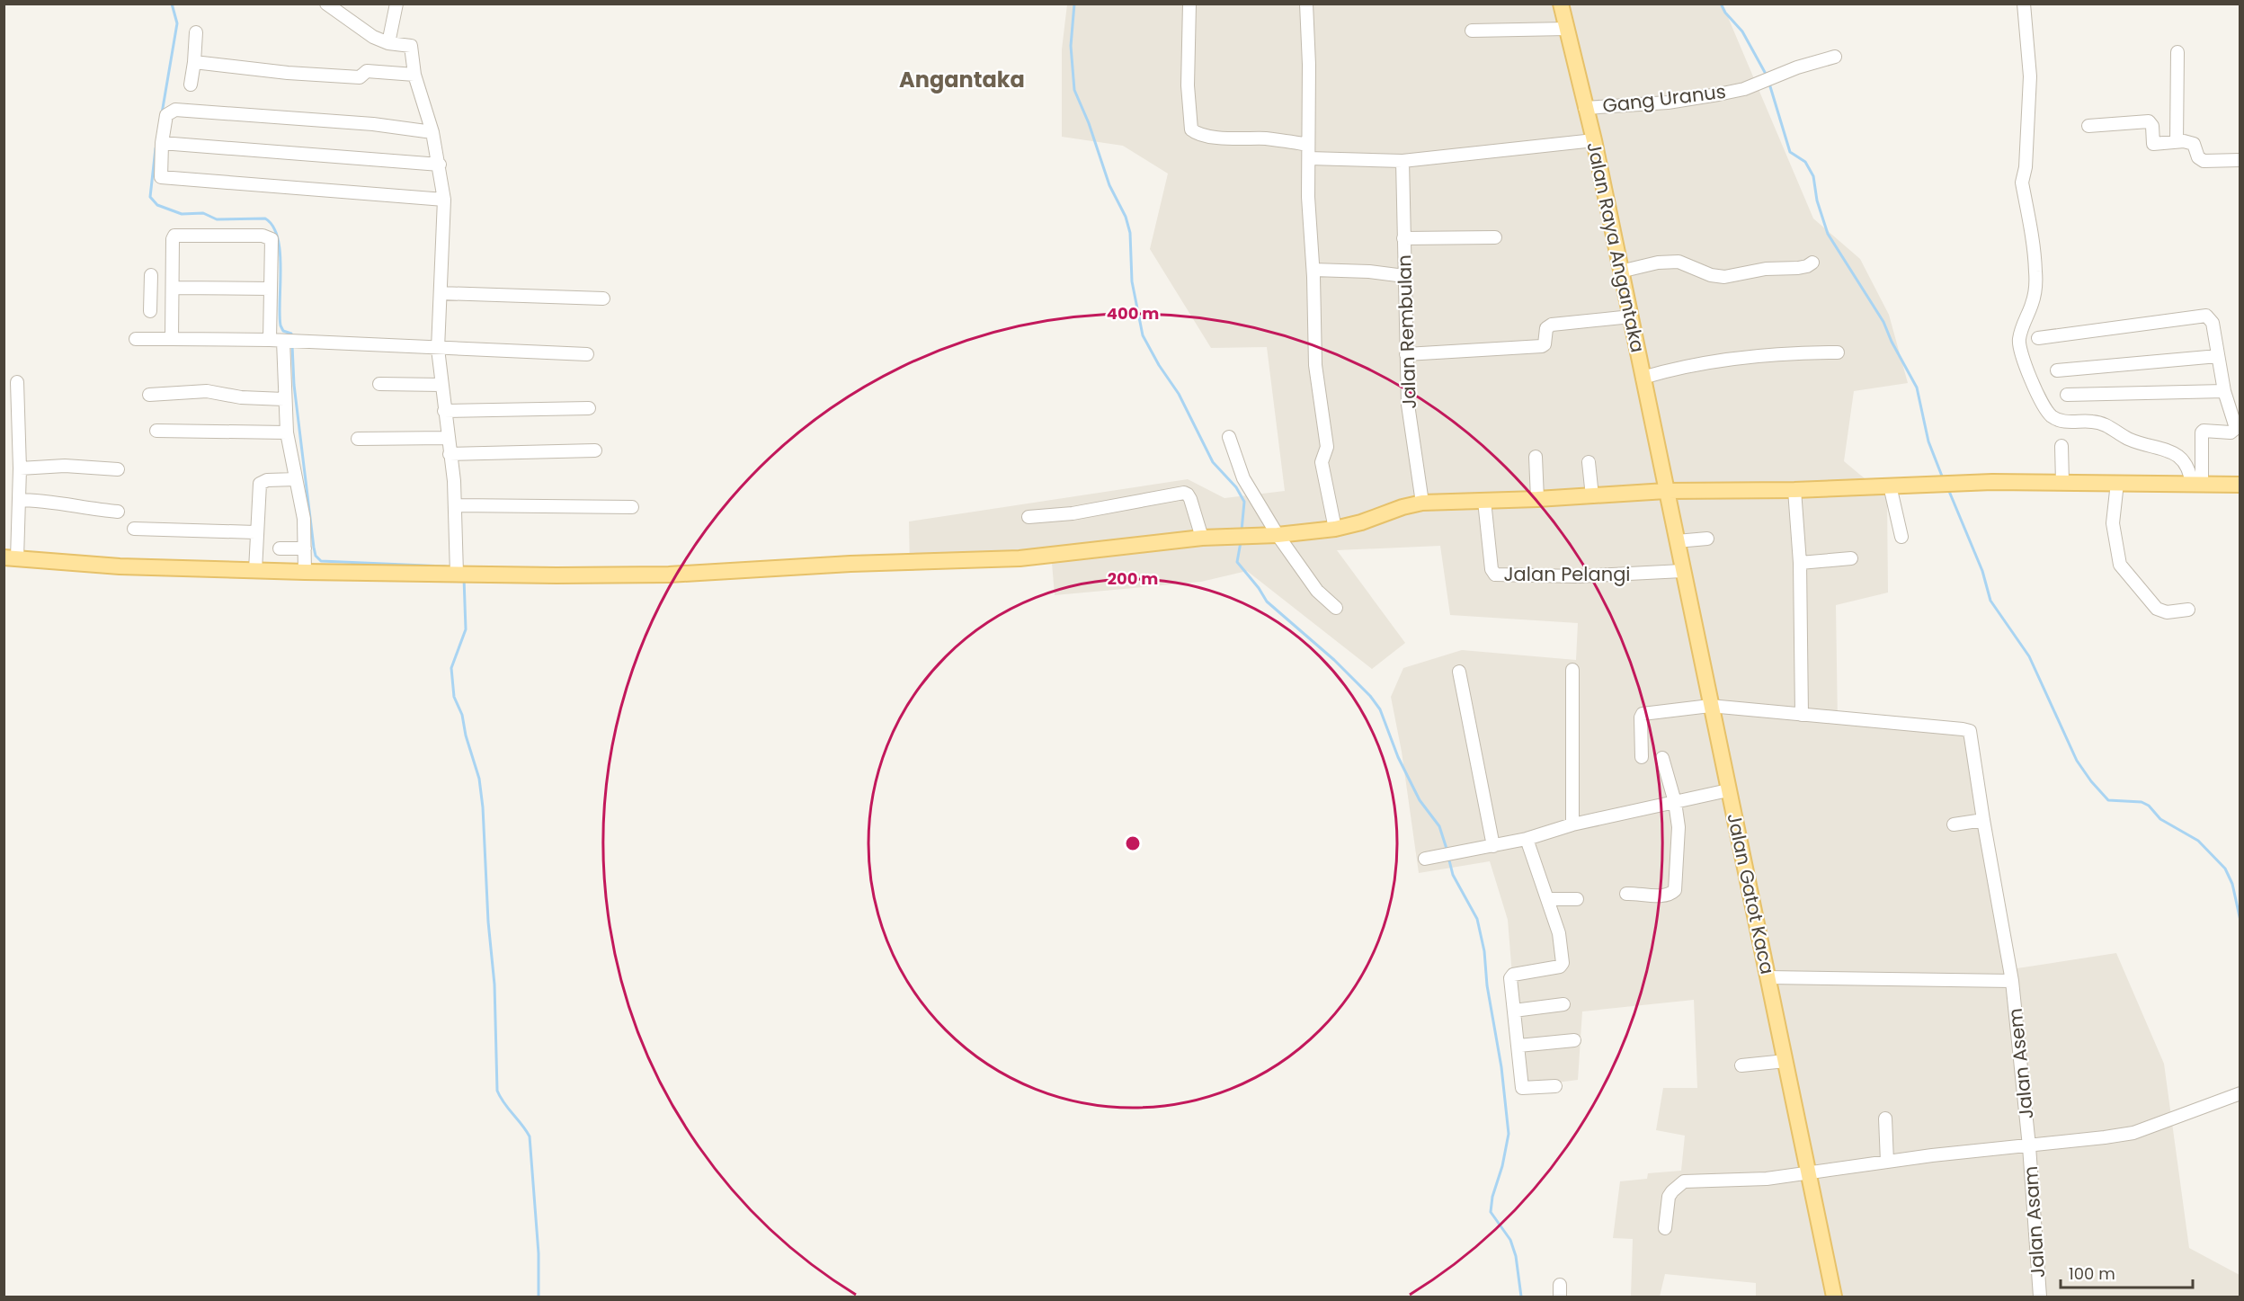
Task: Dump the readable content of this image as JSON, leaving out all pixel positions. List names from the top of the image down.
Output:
{
  "streets": {
    "main road": ["Jalan Raya Angantaka", "Jalan Gatot Kaca"],
    "street": [
      "Gang Uranus",
      "Jalan Rembulan",
      "Jalan Pelangi",
      "Jalan Asem",
      "Jalan Asam"
    ]
  },
  "crossings": [
    ["Gang Uranus", "Jalan Raya Angantaka"],
    ["Jalan Raya Angantaka", "Jalan Gatot Kaca"],
    ["Jalan Pelangi", "Jalan Gatot Kaca"],
    ["Jalan Asem", "Jalan Asam"]
  ],
  "districts": ["Angantaka"],
  "scale_bar": "100 m",
  "rings": ["400 m", "200 m"]
}
